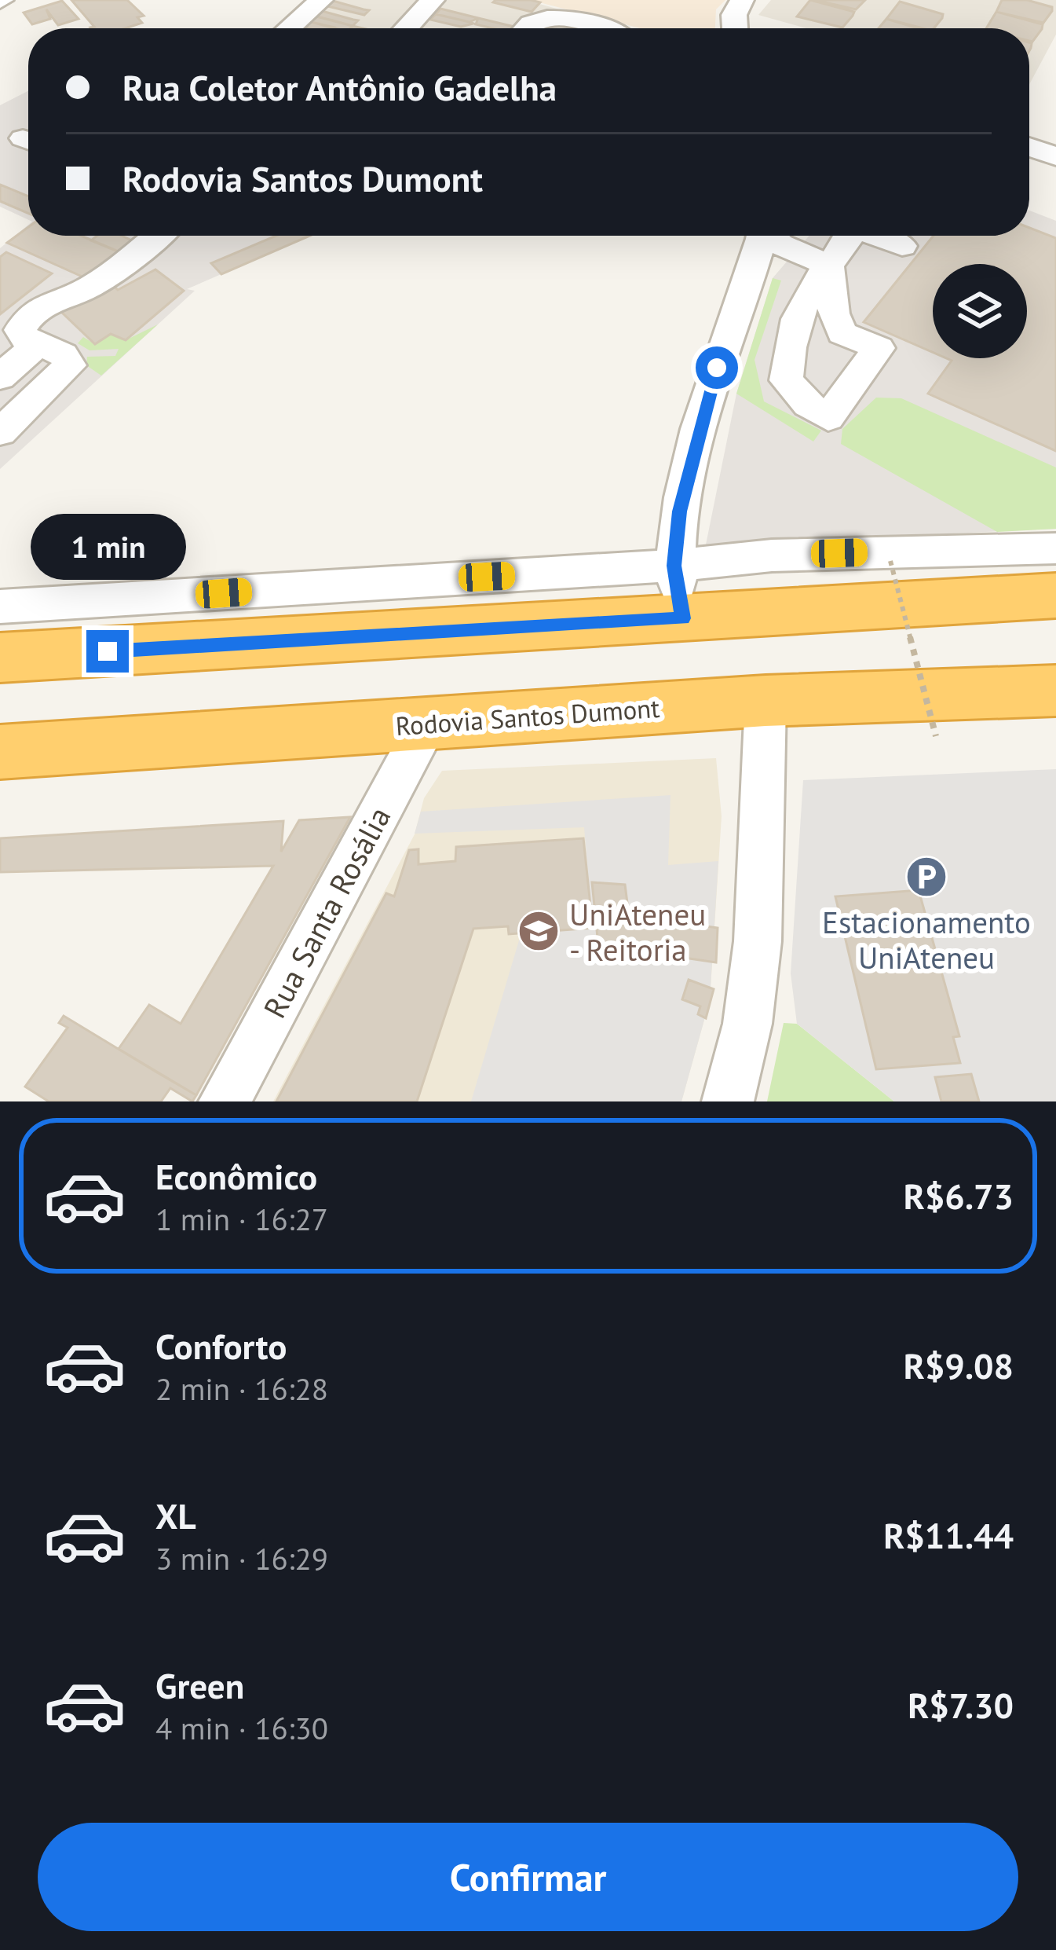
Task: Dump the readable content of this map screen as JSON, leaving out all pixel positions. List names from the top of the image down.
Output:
{
  "streets": {
    "highway": ["Rodovia Santos Dumont"],
    "street": ["Rua Santa Rosália"]
  },
  "crossings": [
    ["Rodovia Santos Dumont", "Rua Santa Rosália"]
  ],
  "places": {
    "parking": ["Estacionamento UniAteneu"],
    "school or university": ["UniAteneu - Reitoria"]
  },
  "page": {
    "banner": ["Rua Coletor Antônio Gadelha", "Rodovia Santos Dumont"],
    "bubble": "1 min",
    "list": [
      {
        "name": "Econômico",
        "note": "1 min · 16:27",
        "value": "R$6.73"
      },
      {
        "name": "Conforto",
        "note": "2 min · 16:28",
        "value": "R$9.08"
      },
      {
        "name": "XL",
        "note": "3 min · 16:29",
        "value": "R$11.44"
      },
      {
        "name": "Green",
        "note": "4 min · 16:30",
        "value": "R$7.30"
      }
    ],
    "buttons": "Confirmar"
  }
}
